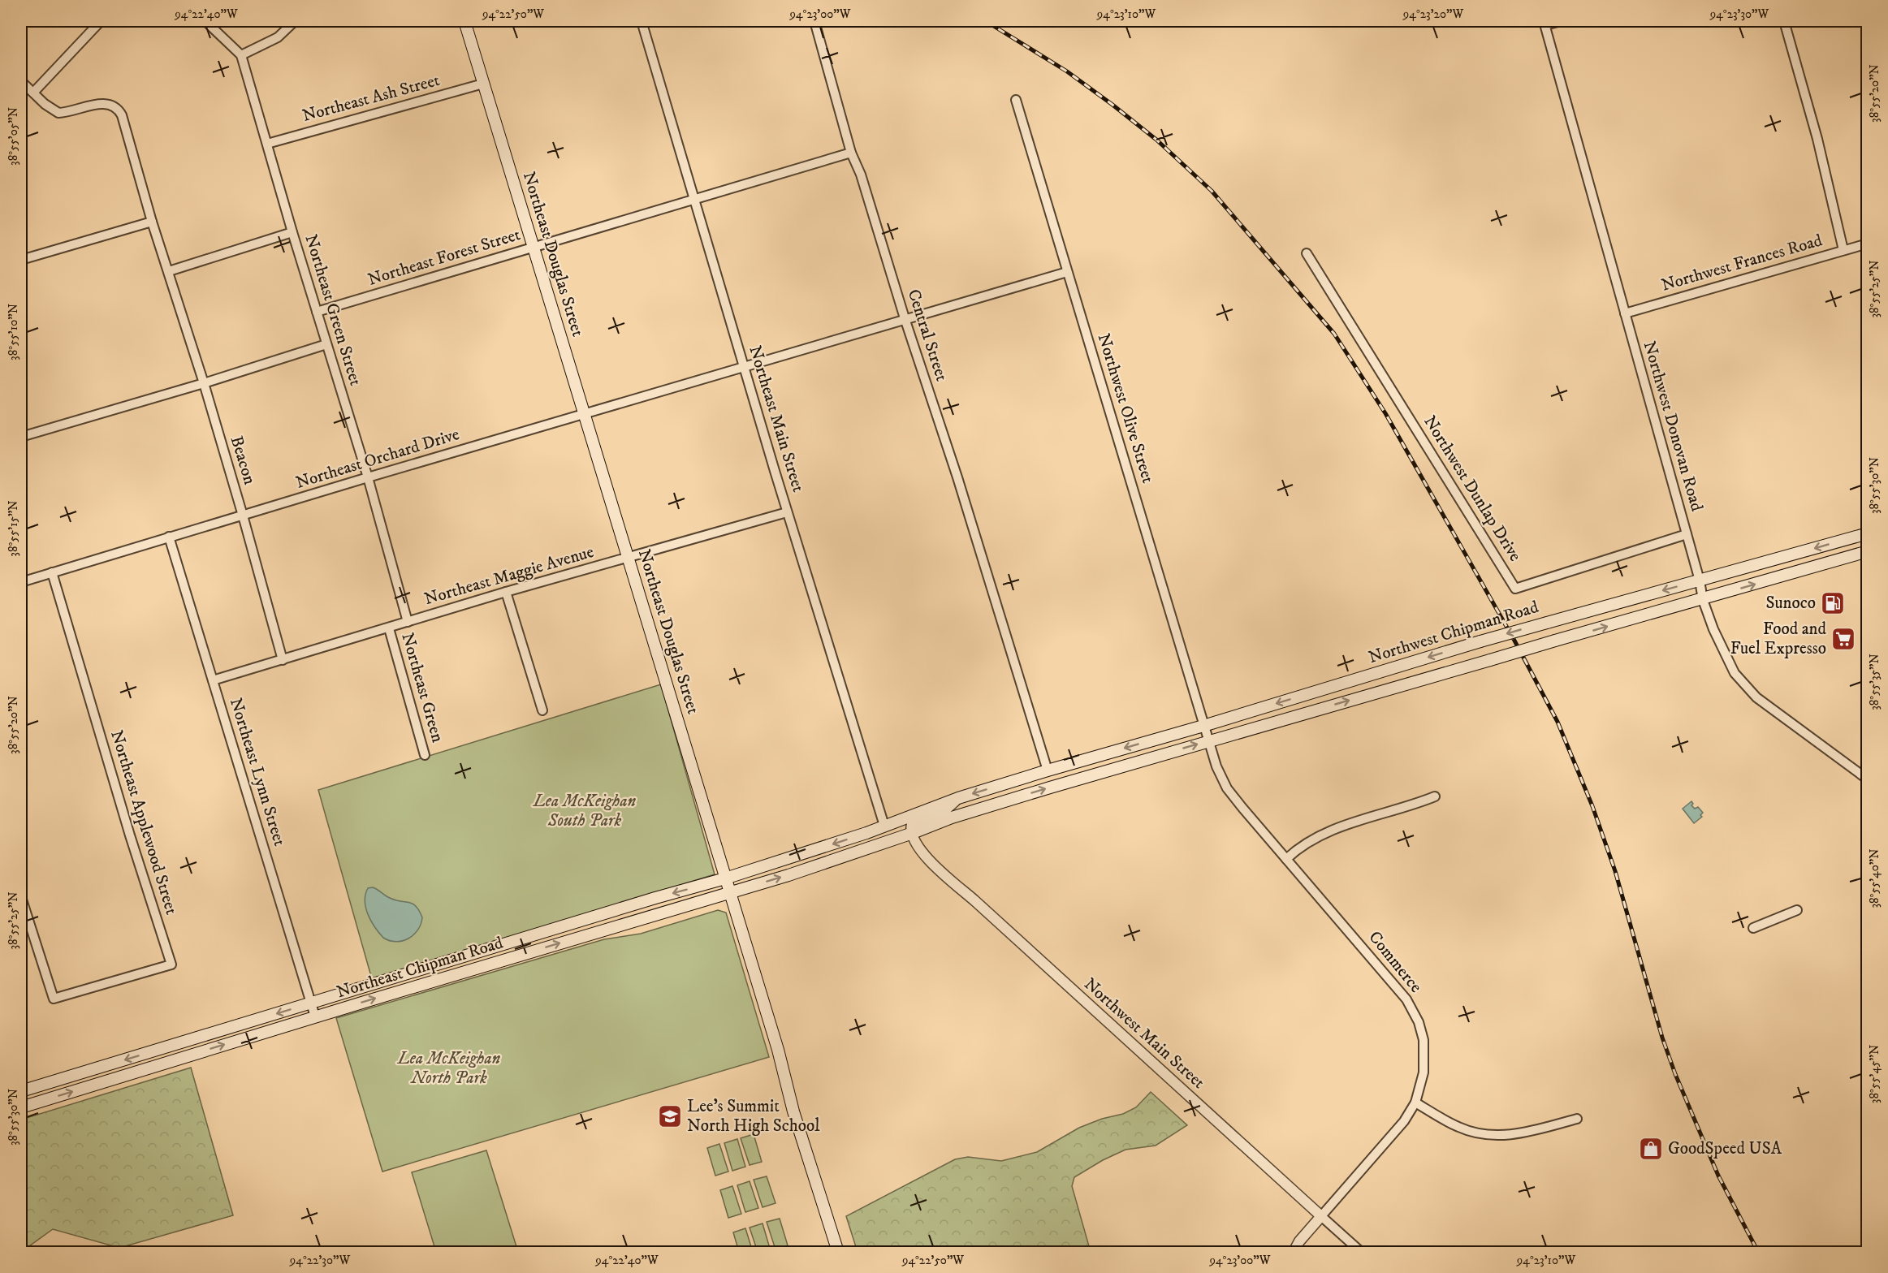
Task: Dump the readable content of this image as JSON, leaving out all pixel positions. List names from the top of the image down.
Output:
{
  "streets": {
    "main road": ["Northeast Douglas Street", "Northwest Chipman Road", "Northeast Chipman Road"],
    "street": [
      "Northeast Ash Street",
      "Northeast Forest Street",
      "Northwest Frances Road",
      "Northeast Green Street",
      "Central Street",
      "Northwest Olive Street",
      "Northeast Main Street",
      "Northwest Donovan Road",
      "Northeast Orchard Drive",
      "Beacon",
      "Northwest Dunlap Drive",
      "Northeast Maggie Avenue",
      "Northeast Green",
      "Northeast Lynn Street",
      "Northeast Applewood Street",
      "Commerce",
      "Northwest Main Street"
    ]
  },
  "crossings": [
    ["Northeast Ash Street", "Northeast Douglas Street"],
    ["Northeast Ash Street", "Northeast Green Street"],
    ["Northeast Douglas Street", "Northeast Forest Street"],
    ["Northeast Douglas Street", "Northeast Orchard Drive"],
    ["Northeast Douglas Street", "Northeast Maggie Avenue"],
    ["Northeast Douglas Street", "Northeast Chipman Road"],
    ["Northeast Forest Street", "Northeast Green Street"],
    ["Northeast Forest Street", "Central Street"],
    ["Northeast Forest Street", "Northeast Main Street"],
    ["Northwest Frances Road", "Northwest Donovan Road"],
    ["Northeast Green Street", "Northeast Orchard Drive"],
    ["Northeast Green Street", "Northeast Maggie Avenue"],
    ["Central Street", "Northeast Orchard Drive"],
    ["Central Street", "Northwest Chipman Road"],
    ["Northwest Olive Street", "Northeast Orchard Drive"],
    ["Northwest Olive Street", "Northwest Chipman Road"],
    ["Northwest Olive Street", "Commerce"],
    ["Northeast Main Street", "Northeast Orchard Drive"],
    ["Northeast Main Street", "Northeast Maggie Avenue"],
    ["Northeast Main Street", "Northwest Chipman Road"],
    ["Northeast Main Street", "Northeast Chipman Road"],
    ["Northwest Donovan Road", "Northwest Dunlap Drive"],
    ["Northwest Donovan Road", "Northwest Chipman Road"],
    ["Northeast Orchard Drive", "Beacon"],
    ["Northeast Orchard Drive", "Northeast Lynn Street"],
    ["Northeast Orchard Drive", "Northeast Applewood Street"],
    ["Beacon", "Northeast Maggie Avenue"],
    ["Northeast Maggie Avenue", "Northeast Green"],
    ["Northeast Maggie Avenue", "Northeast Lynn Street"],
    ["Northwest Chipman Road", "Commerce"],
    ["Northwest Chipman Road", "Northeast Chipman Road"],
    ["Northwest Chipman Road", "Northwest Main Street"],
    ["Northeast Lynn Street", "Northeast Chipman Road"],
    ["Commerce", "Northwest Main Street"],
    ["Northeast Chipman Road", "Northwest Main Street"]
  ],
  "parks": ["Lea McKeighan South Park", "Lea McKeighan North Park"],
  "places": {
    "fuel station": ["Sunoco"],
    "supermarket": ["Food and Fuel Expresso"],
    "school or university": ["Lee's Summit North High School"],
    "shop": ["GoodSpeed USA"]
  },
  "coordinates": [
    "94°22'40\"W",
    "94°22'50\"W",
    "94°23'00\"W",
    "94°23'10\"W",
    "94°23'20\"W",
    "94°23'30\"W",
    "38°55'20\"N",
    "38°55'05\"N",
    "38°55'25\"N",
    "38°55'10\"N",
    "38°55'30\"N",
    "38°55'15\"N",
    "38°55'35\"N",
    "38°55'40\"N",
    "38°55'45\"N",
    "94°22'30\"W"
  ]
}
